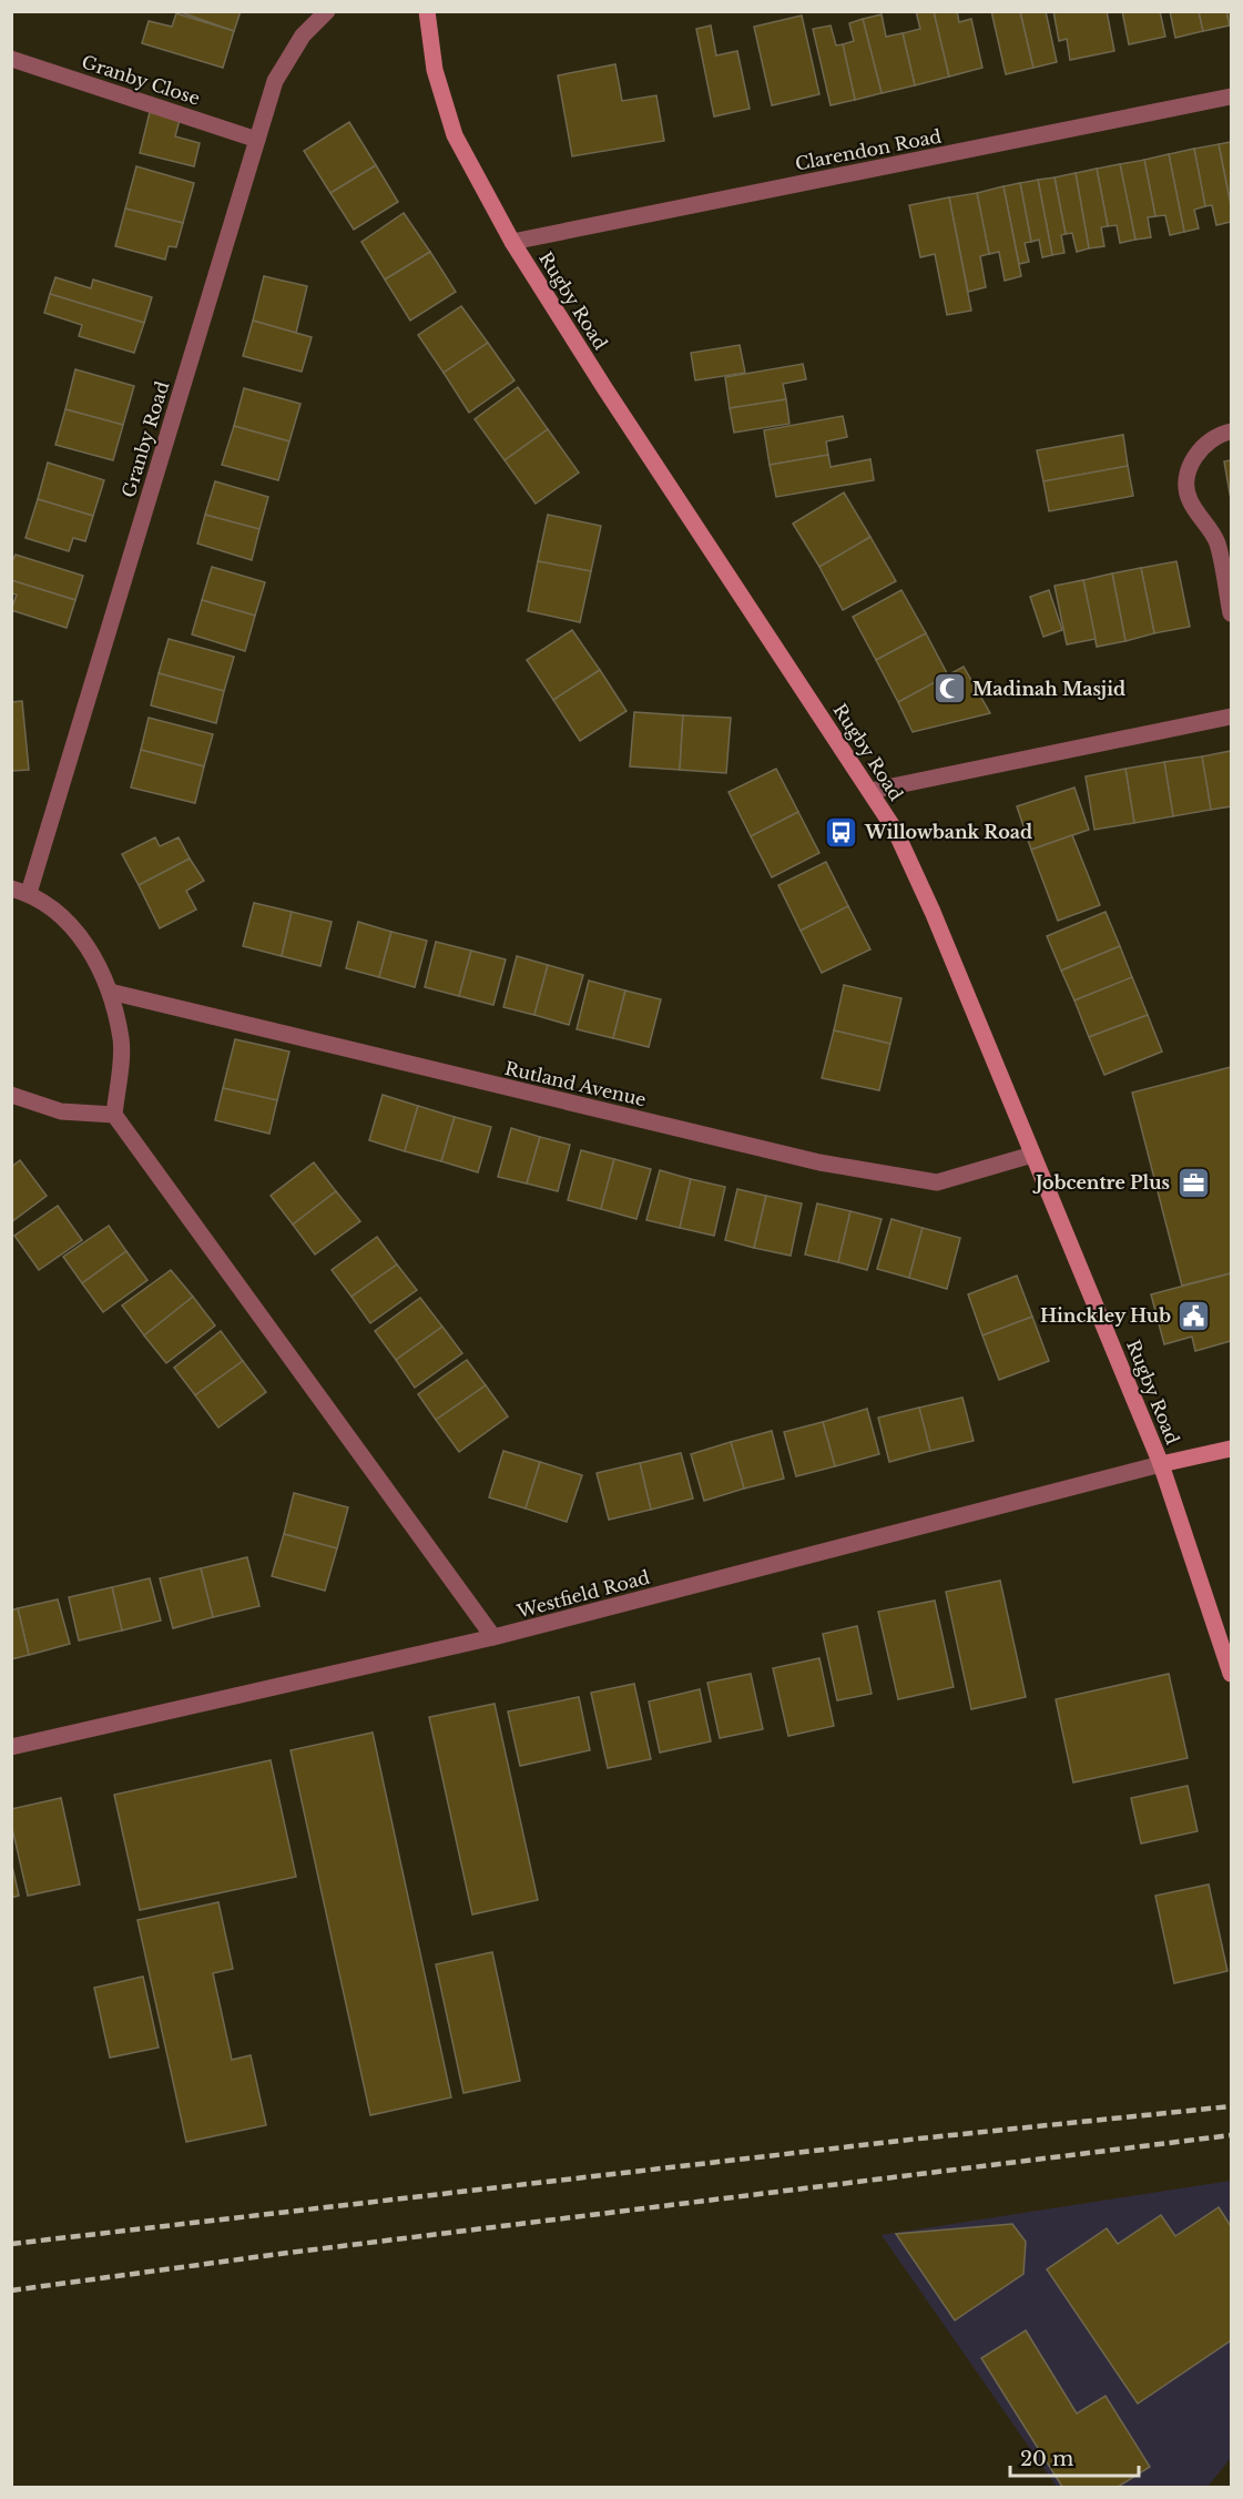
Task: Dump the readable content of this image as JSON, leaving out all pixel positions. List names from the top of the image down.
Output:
{
  "streets": {
    "main road": ["Rugby Road"],
    "street": [
      "Granby Close",
      "Clarendon Road",
      "Granby Road",
      "Rutland Avenue",
      "Westfield Road"
    ]
  },
  "crossings": [
    ["Granby Close", "Granby Road"],
    ["Clarendon Road", "Rugby Road"],
    ["Rugby Road", "Rutland Avenue"],
    ["Rugby Road", "Westfield Road"]
  ],
  "places": {
    "mosque": ["Madinah Masjid"],
    "bus stop": ["Willowbank Road"],
    "office": ["Jobcentre Plus"],
    "public building": ["Hinckley Hub"]
  },
  "scale_bar": "20 m"
}
